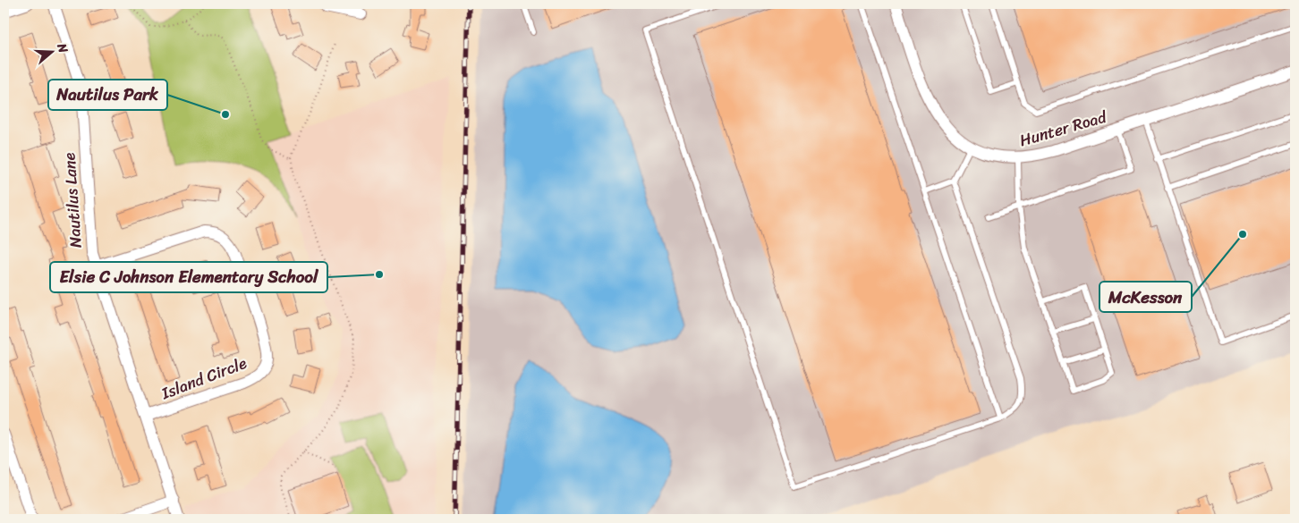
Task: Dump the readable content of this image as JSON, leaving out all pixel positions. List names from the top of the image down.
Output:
{
  "streets": {
    "street": ["Hunter Road", "Nautilus Lane", "Island Circle"]
  },
  "crossings": [
    ["Nautilus Lane", "Island Circle"]
  ],
  "places": ["Nautilus Park", "McKesson", "Elsie C Johnson Elementary School"],
  "north": "right"
}
